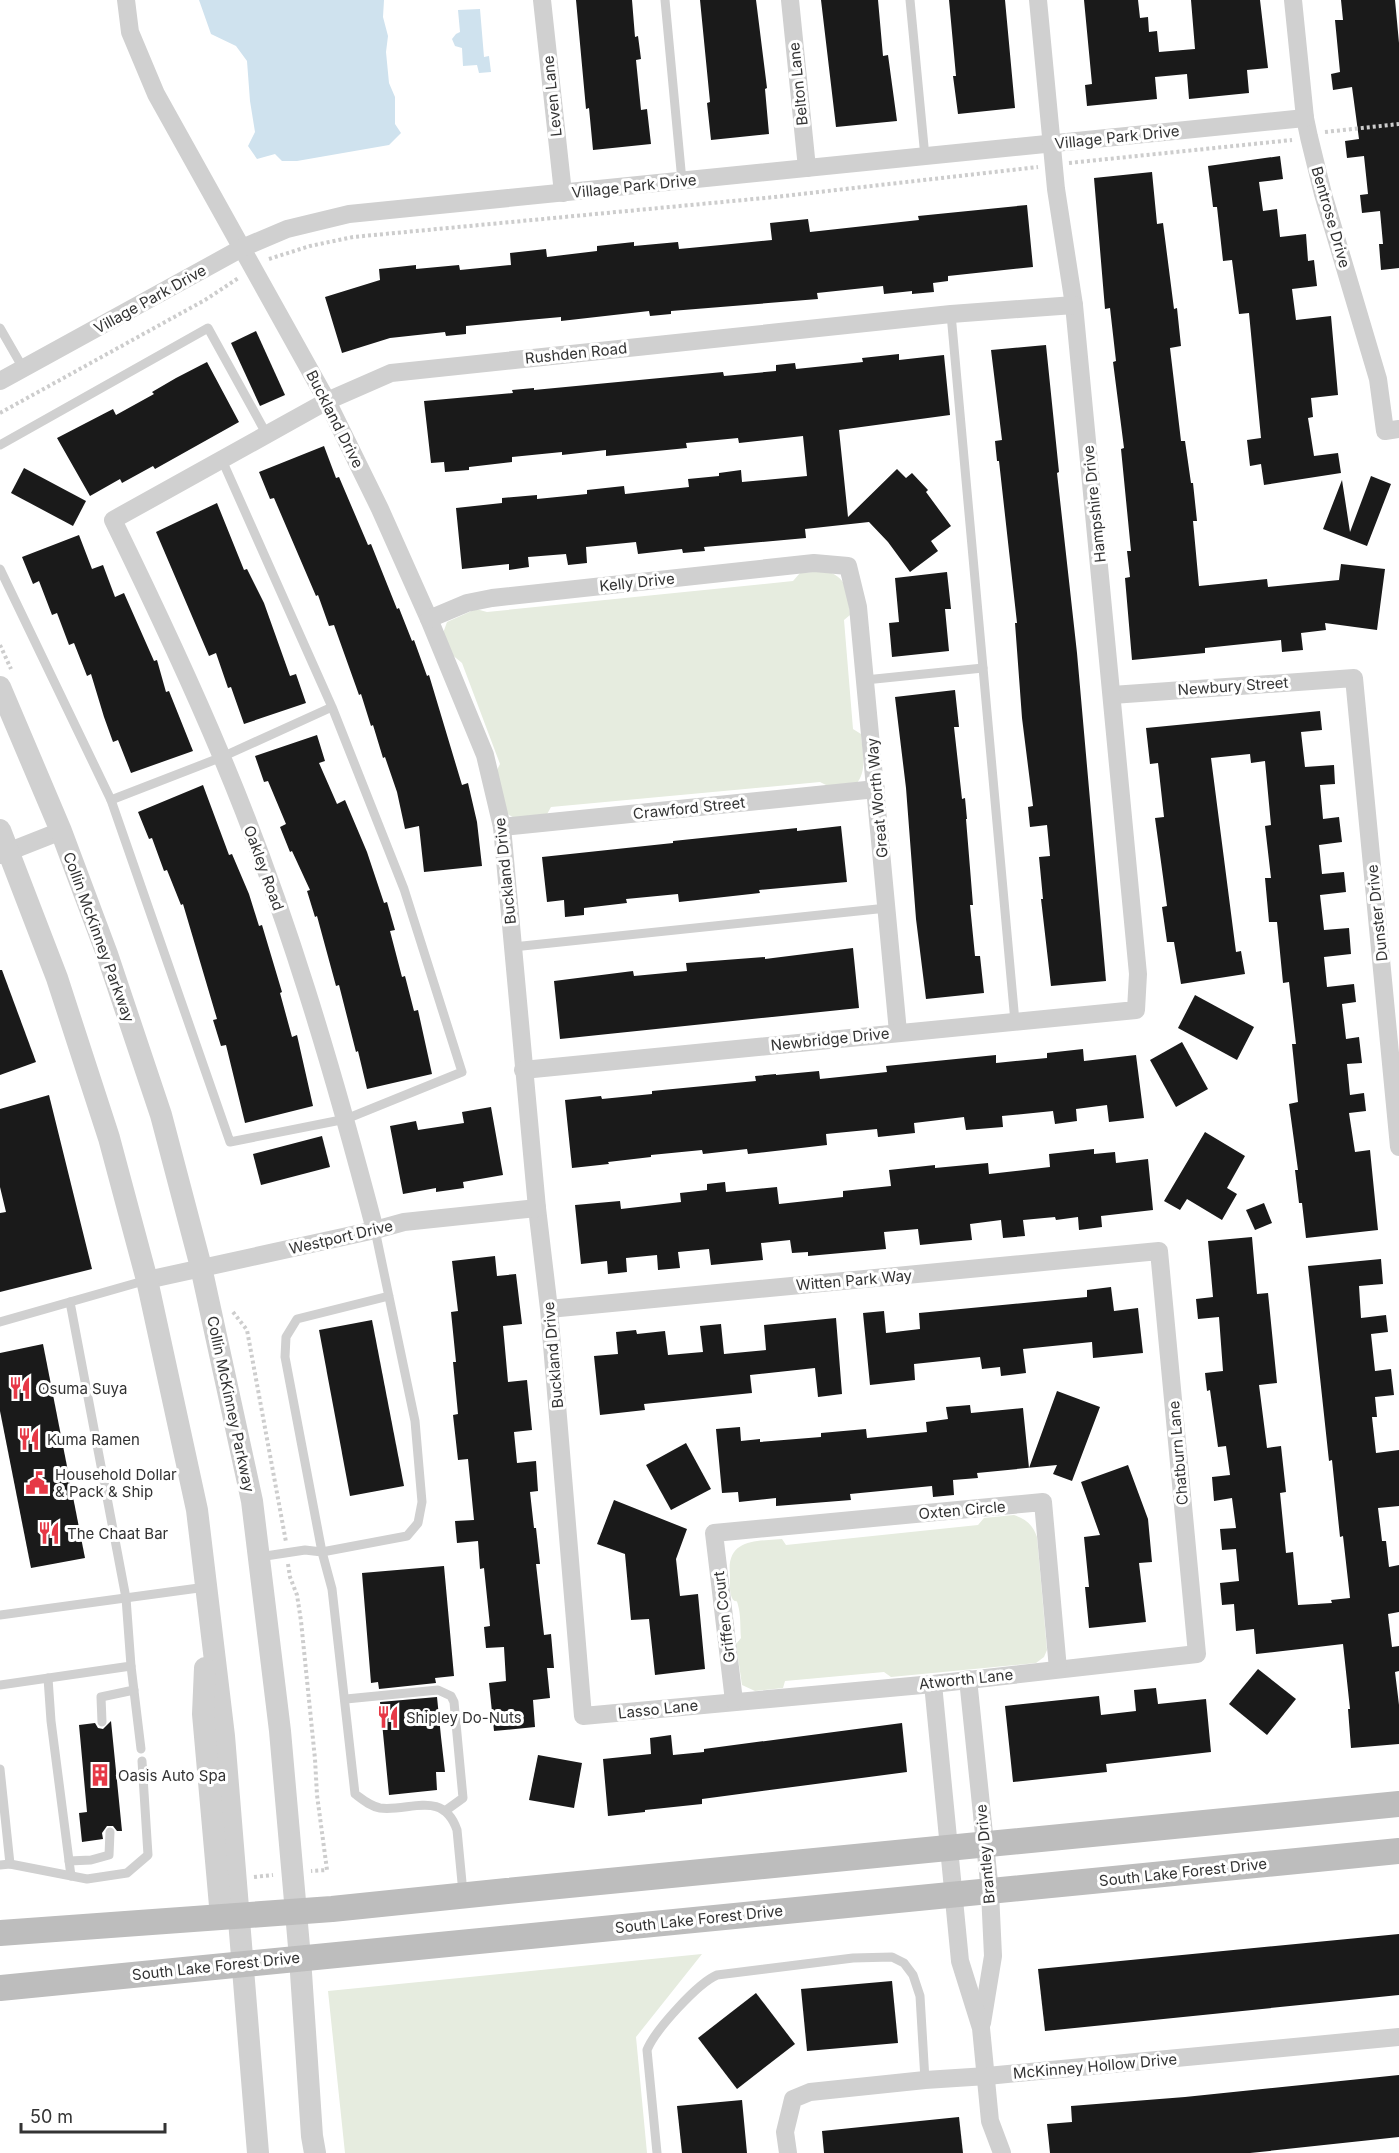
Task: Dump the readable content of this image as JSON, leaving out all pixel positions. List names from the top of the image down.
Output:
{
  "streets": {
    "main road": ["South Lake Forest Drive"],
    "street": [
      "Belton Lane",
      "Leven Lane",
      "Village Park Drive",
      "Bentrose Drive",
      "Rushden Road",
      "Buckland Drive",
      "Hampshire Drive",
      "Kelly Drive",
      "Newbury Street",
      "Great Worth Way",
      "Crawford Street",
      "Oakley Road",
      "Dunster Drive",
      "Collin McKinney Parkway",
      "Newbridge Drive",
      "Westport Drive",
      "Witten Park Way",
      "Chatburn Lane",
      "Oxten Circle",
      "Griffen Court",
      "Atworth Lane",
      "Lasso Lane",
      "Brantley Drive",
      "McKinney Hollow Drive"
    ]
  },
  "crossings": [
    ["Belton Lane", "Village Park Drive"],
    ["Leven Lane", "Village Park Drive"],
    ["Village Park Drive", "Bentrose Drive"],
    ["Village Park Drive", "Buckland Drive"],
    ["Village Park Drive", "Hampshire Drive"],
    ["Rushden Road", "Buckland Drive"],
    ["Rushden Road", "Hampshire Drive"],
    ["Rushden Road", "Oakley Road"],
    ["Buckland Drive", "Kelly Drive"],
    ["Buckland Drive", "Crawford Street"],
    ["Buckland Drive", "Newbridge Drive"],
    ["Buckland Drive", "Westport Drive"],
    ["Buckland Drive", "Witten Park Way"],
    ["Buckland Drive", "Lasso Lane"],
    ["Hampshire Drive", "Newbury Street"],
    ["Hampshire Drive", "Newbridge Drive"],
    ["Kelly Drive", "Great Worth Way"],
    ["Newbury Street", "Dunster Drive"],
    ["Great Worth Way", "Crawford Street"],
    ["Great Worth Way", "Newbridge Drive"],
    ["Oakley Road", "Westport Drive"],
    ["Collin McKinney Parkway", "Westport Drive"],
    ["Collin McKinney Parkway", "South Lake Forest Drive"],
    ["Witten Park Way", "Chatburn Lane"],
    ["Chatburn Lane", "Atworth Lane"],
    ["Oxten Circle", "Griffen Court"],
    ["Oxten Circle", "Atworth Lane"],
    ["Griffen Court", "Atworth Lane"],
    ["Griffen Court", "Lasso Lane"],
    ["Atworth Lane", "Lasso Lane"],
    ["Atworth Lane", "Brantley Drive"],
    ["Brantley Drive", "South Lake Forest Drive"],
    ["Brantley Drive", "McKinney Hollow Drive"]
  ],
  "places": {
    "restaurant": [
      "Osuma Suya",
      "Kuma Ramen",
      "The Chaat Bar",
      "Shipley Do-Nuts"
    ],
    "public building": ["Household Dollar & Pack & Ship"],
    "building": ["Oasis Auto Spa"]
  },
  "scale_bar": "50 m"
}
